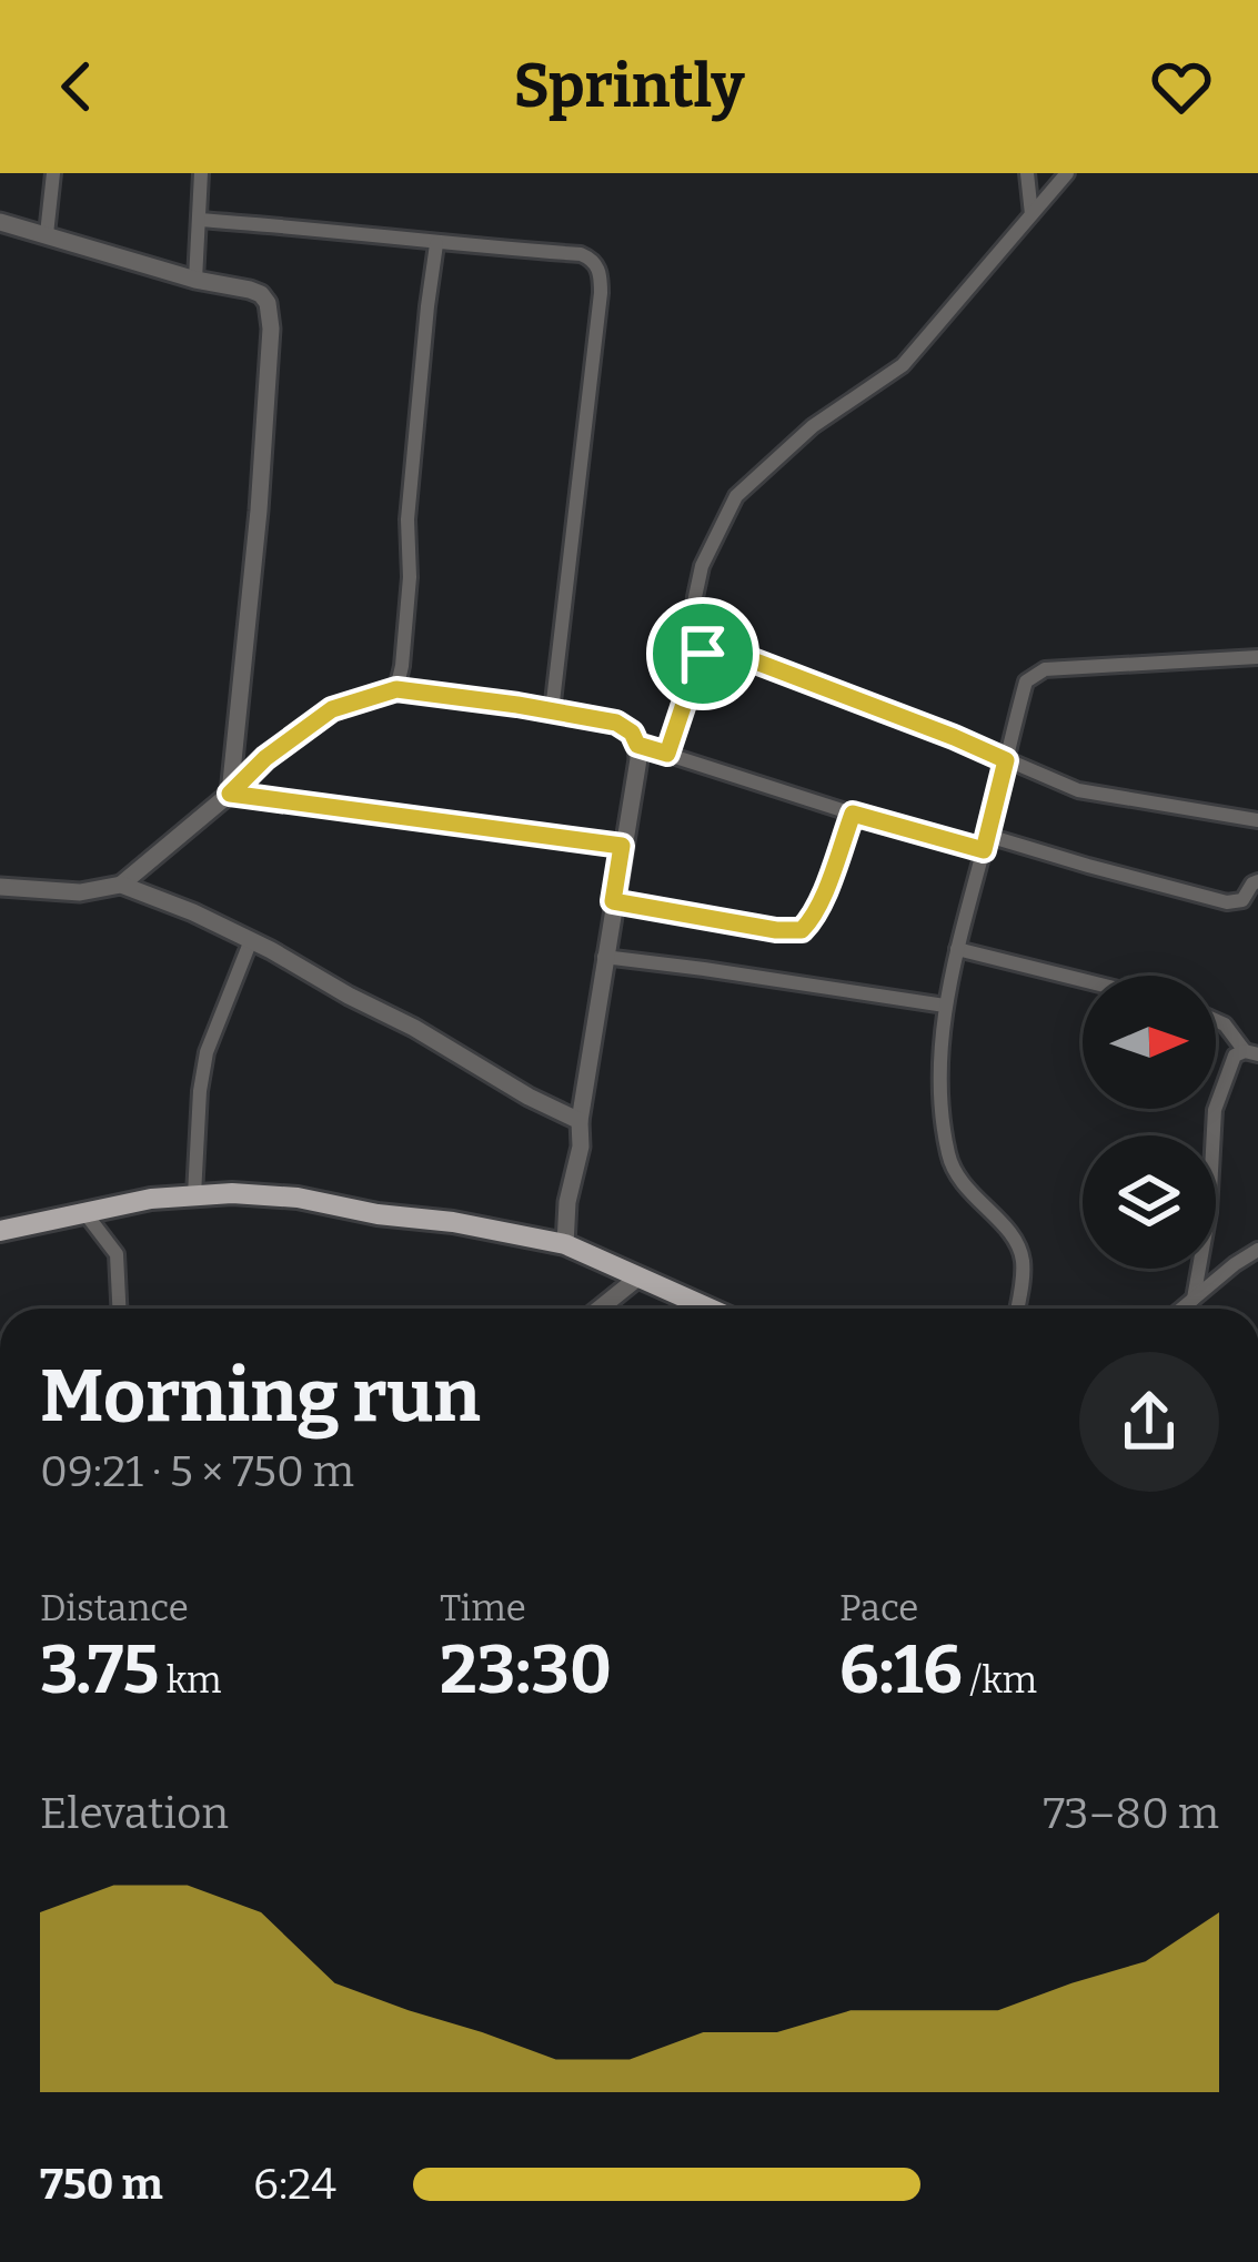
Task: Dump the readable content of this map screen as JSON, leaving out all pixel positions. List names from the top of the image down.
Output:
{
  "north": "right",
  "page": {
    "header": "Sprintly",
    "heading": ["Morning run", "09:21 · 5 × 750 m"],
    "stats": [
      ["Distance", "3.75 km"],
      ["Time", "23:30"],
      ["Pace", "6:16 /km"]
    ],
    "chart": ["Elevation", "73–80 m"],
    "list": [
      {
        "name": "750 m",
        "note": "6:24"
      }
    ]
  }
}
